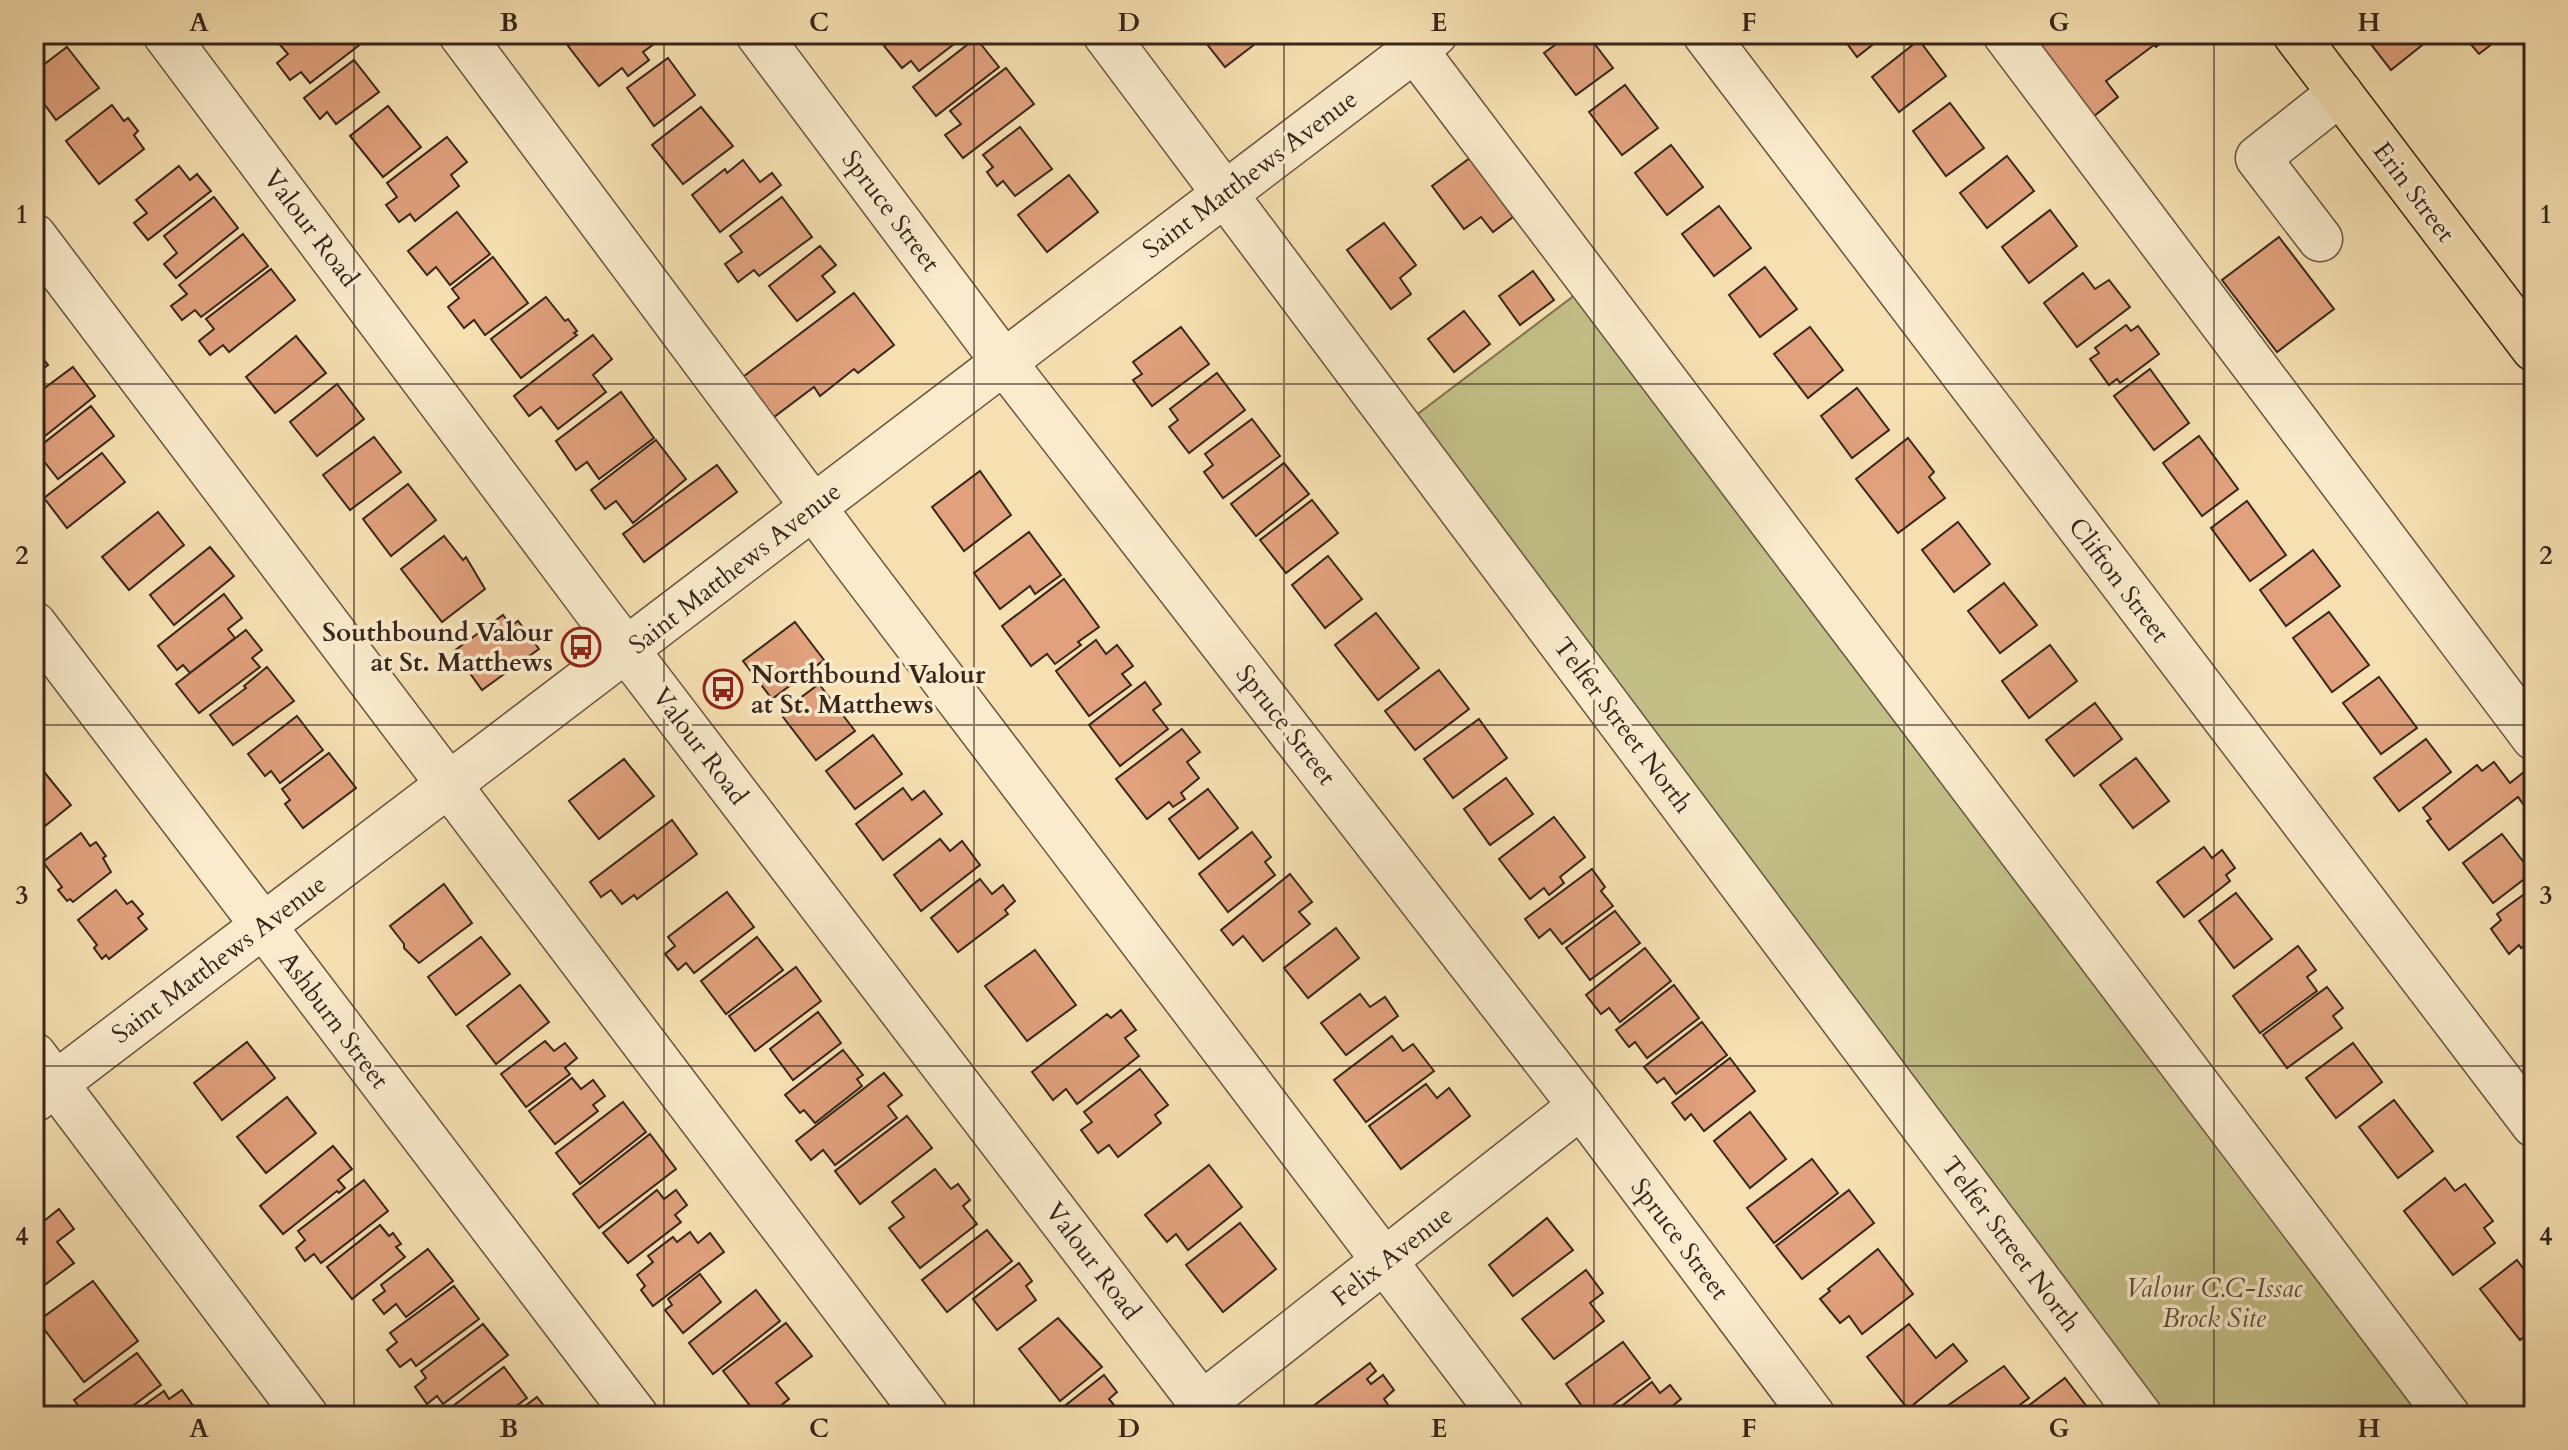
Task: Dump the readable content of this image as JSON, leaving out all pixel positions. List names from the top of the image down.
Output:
{
  "streets": {
    "main road": ["Erin Street"],
    "street": [
      "Saint Matthews Avenue",
      "Spruce Street",
      "Valour Road",
      "Clifton Street",
      "Telfer Street North",
      "Ashburn Street",
      "Felix Avenue"
    ]
  },
  "crossings": [
    ["Saint Matthews Avenue", "Spruce Street"],
    ["Saint Matthews Avenue", "Valour Road"],
    ["Saint Matthews Avenue", "Telfer Street North"],
    ["Saint Matthews Avenue", "Ashburn Street"],
    ["Spruce Street", "Felix Avenue"],
    ["Valour Road", "Felix Avenue"]
  ],
  "parks": ["Valour C.C-Issac Brock Site"],
  "places": {
    "bus stop": ["Southbound Valour at St. Matthews", "Northbound Valour at St. Matthews"]
  },
  "grid": {
    "columns": [
      "A",
      "B",
      "C",
      "D",
      "E",
      "F",
      "G",
      "H"
    ],
    "rows": [
      "1",
      "2",
      "3",
      "4"
    ]
  }
}
